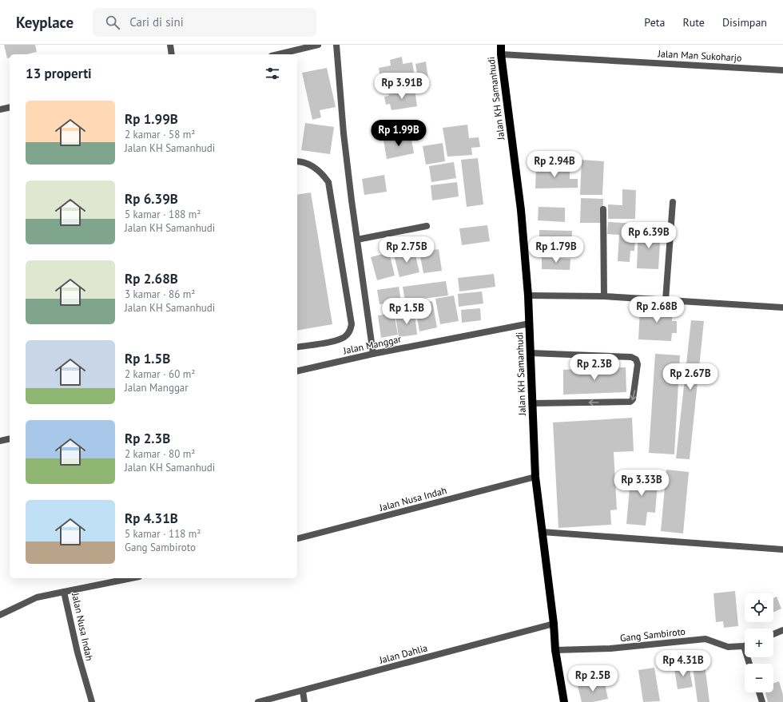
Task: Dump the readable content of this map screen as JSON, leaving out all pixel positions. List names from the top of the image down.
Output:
{
  "streets": {
    "main road": ["Jalan KH Samanhudi"],
    "street": [
      "Jalan Man Sukoharjo",
      "Jalan Manggar",
      "Jalan Nusa Indah",
      "Gang Sambiroto",
      "Jalan Dahlia"
    ]
  },
  "crossings": [
    ["Jalan Man Sukoharjo", "Jalan KH Samanhudi"],
    ["Jalan KH Samanhudi", "Jalan Manggar"],
    ["Jalan KH Samanhudi", "Jalan Nusa Indah"],
    ["Jalan KH Samanhudi", "Gang Sambiroto"],
    ["Jalan KH Samanhudi", "Jalan Dahlia"]
  ],
  "page": {
    "header": "Keyplace",
    "search": "Cari di sini",
    "nav": ["Peta", "Rute", "Disimpan"],
    "heading": "13 properti",
    "price": [
      "Rp 3.91B",
      "Rp 1.99B",
      "Rp 2.94B",
      "Rp 6.39B",
      "Rp 2.75B",
      "Rp 1.79B",
      "Rp 2.68B",
      "Rp 1.5B",
      "Rp 2.3B",
      "Rp 2.67B",
      "Rp 3.33B",
      "Rp 4.31B",
      "Rp 2.5B"
    ],
    "list": [
      {
        "name": "Rp 1.99B",
        "note": "2 kamar · 58 m² · Jalan KH Samanhudi"
      },
      {
        "name": "Rp 6.39B",
        "note": "5 kamar · 188 m² · Jalan KH Samanhudi"
      },
      {
        "name": "Rp 2.68B",
        "note": "3 kamar · 86 m² · Jalan KH Samanhudi"
      },
      {
        "name": "Rp 1.5B",
        "note": "2 kamar · 60 m² · Jalan Manggar"
      },
      {
        "name": "Rp 2.3B",
        "note": "2 kamar · 80 m² · Jalan KH Samanhudi"
      },
      {
        "name": "Rp 4.31B",
        "note": "5 kamar · 118 m² · Gang Sambiroto"
      }
    ],
    "map_buttons": ["+", "−"]
  }
}
